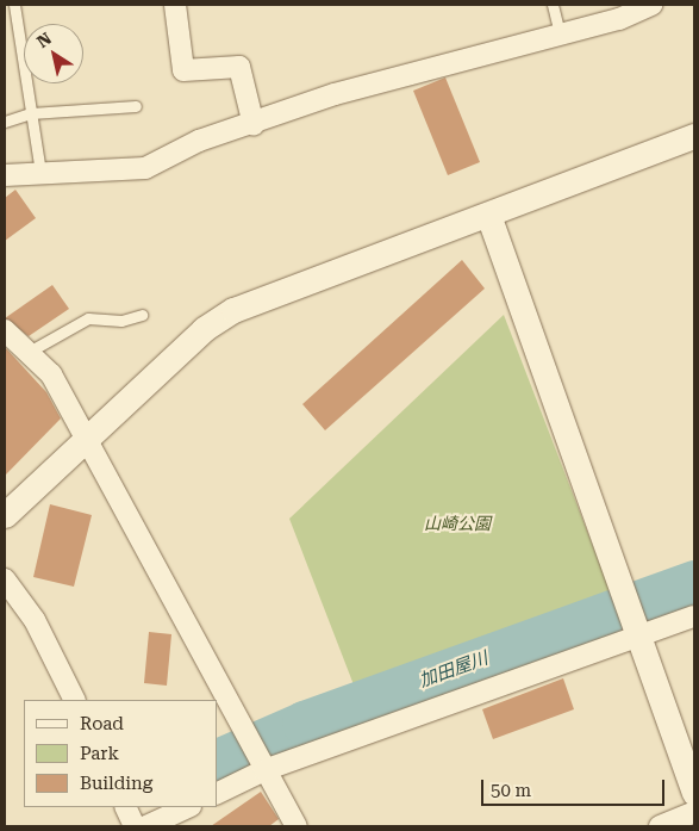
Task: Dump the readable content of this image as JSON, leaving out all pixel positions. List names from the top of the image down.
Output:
{
  "water": ["加田屋川"],
  "parks": ["山崎公園"],
  "legend": ["Road", "Park", "Building"],
  "scale_bar": "50 m",
  "north": "top left"
}
